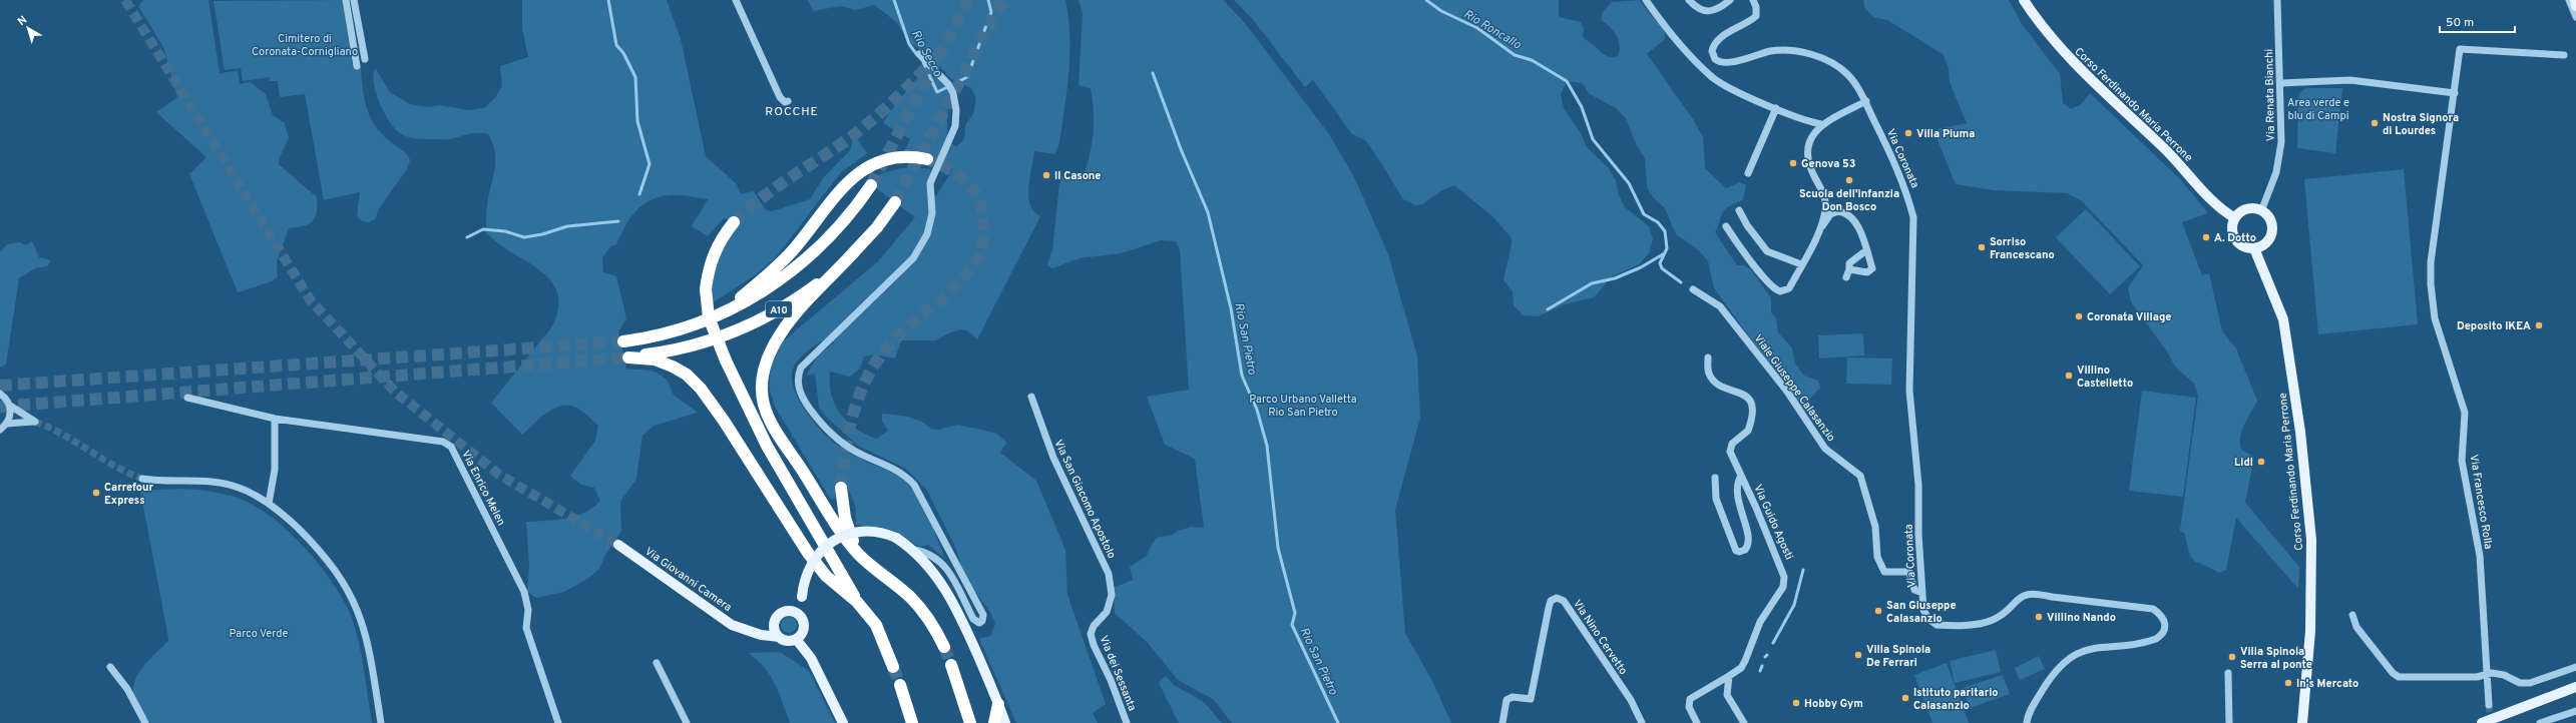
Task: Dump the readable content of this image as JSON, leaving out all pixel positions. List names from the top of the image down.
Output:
{
  "streets": {
    "highway": ["A10"],
    "main road": ["Corso Ferdinando Maria Perrone", "Via Giovanni Camera"],
    "street": [
      "Via Renata Bianchi",
      "Via Coronata",
      "Viale Giuseppe Calasanzio",
      "Via Enrico Melen",
      "Via San Giacomo Apostolo",
      "Via Francesco Rolla",
      "Via Guido Agosti",
      "Via Nino Cervetto",
      "Via dei Sessanta"
    ]
  },
  "crossings": [
    ["Via Renata Bianchi", "Corso Ferdinando Maria Perrone"],
    ["Via Coronata", "Viale Giuseppe Calasanzio"],
    ["Via San Giacomo Apostolo", "Via dei Sessanta"]
  ],
  "districts": ["ROCCHE"],
  "water": ["Rio Roncallo", "Rio Secco", "Rio San Pietro"],
  "parks": [
    "Cimitero di Coronata-Cornigliano",
    "Area verde e blu di Campi",
    "Parco Urbano Valletta Rio San Pietro",
    "Parco Verde"
  ],
  "places": [
    "Nostra Signora di Lourdes",
    "Villa Piuma",
    "Genova 53",
    "Il Casone",
    "Scuola dell'infanzia Don Bosco",
    "A. Dotto",
    "Sorriso Francescano",
    "Coronata Village",
    "Deposito IKEA",
    "Villino Castelletto",
    "Lidl",
    "Carrefour Express",
    "San Giuseppe Calasanzio",
    "Villino Nando",
    "Villa Spinola De Ferrari",
    "Villa Spinola Serra al ponte",
    "In's Mercato",
    "Istituto paritario Calasanzio",
    "Hobby Gym"
  ],
  "scale_bar": "50 m",
  "north": "top left"
}
